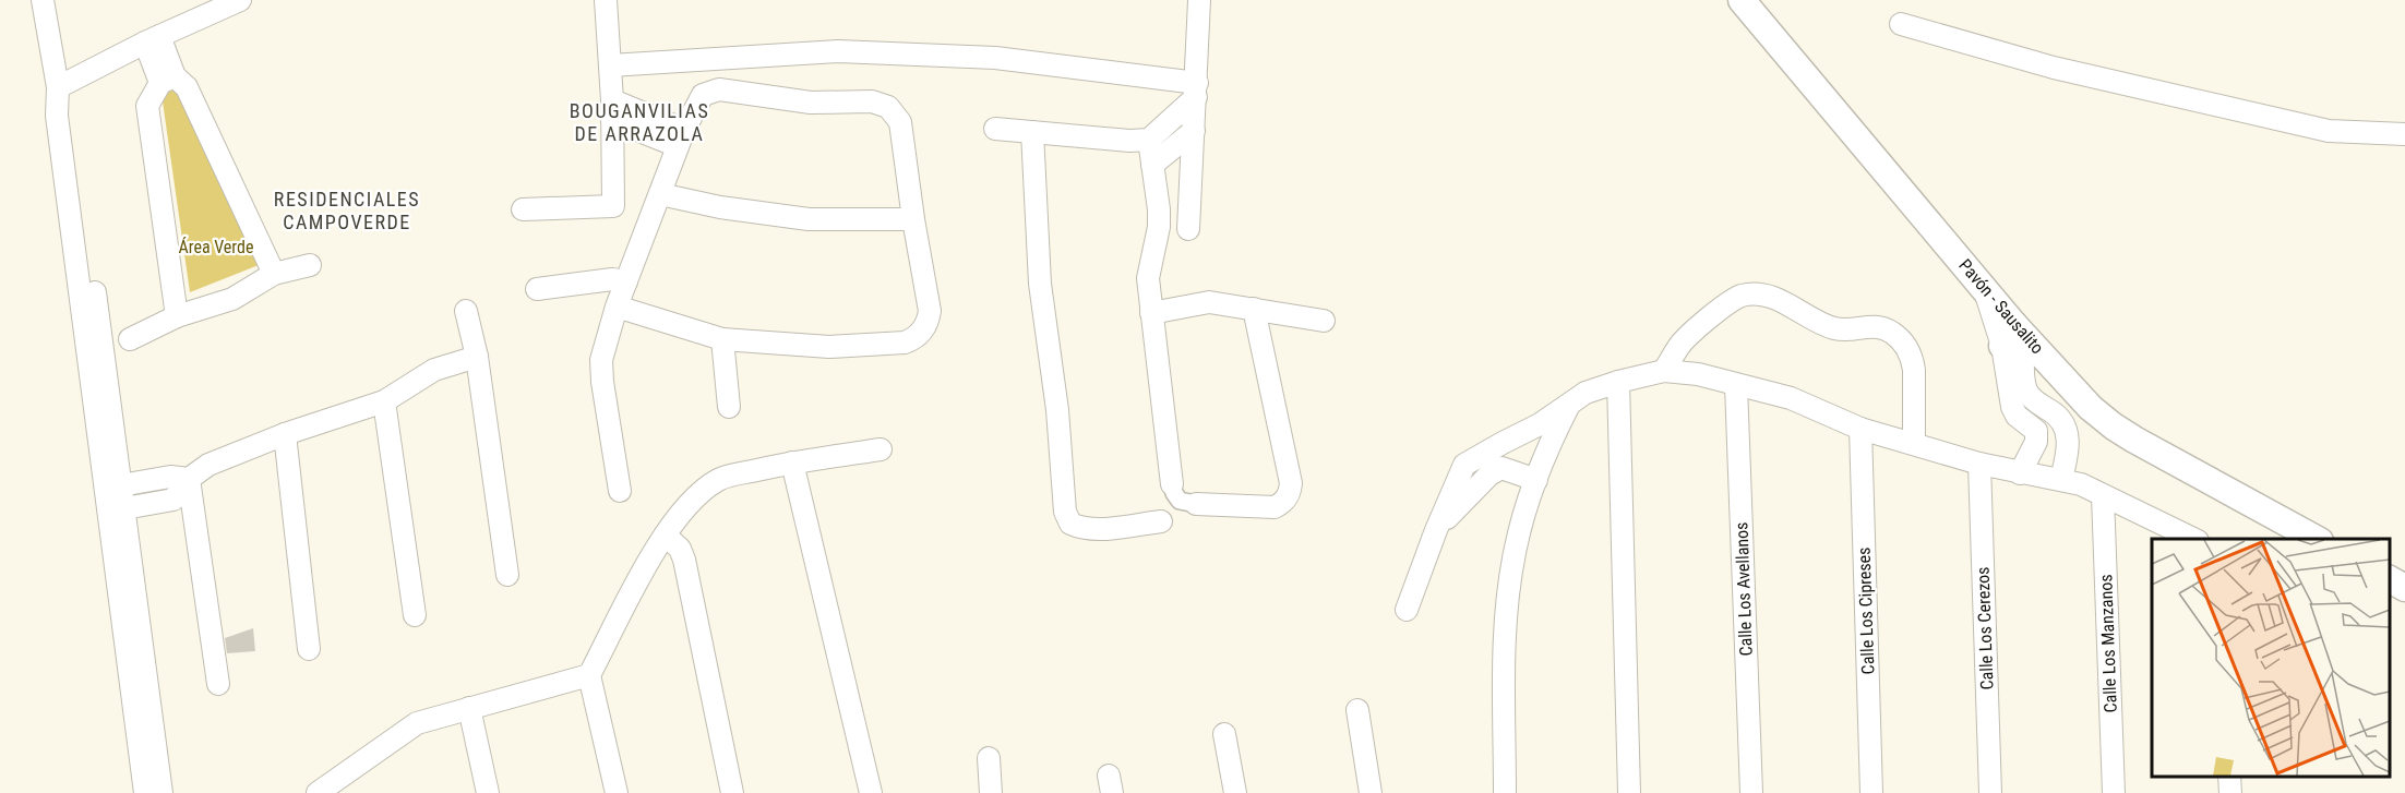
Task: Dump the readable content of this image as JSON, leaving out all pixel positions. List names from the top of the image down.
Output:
{
  "streets": {
    "street": [
      "Pavón - Sausalito",
      "Calle Los Avellanos",
      "Calle Los Cipreses",
      "Calle Los Cerezos",
      "Calle Los Manzanos"
    ]
  },
  "districts": ["BOUGANVILIAS DE ARRAZOLA", "RESIDENCIALES CAMPOVERDE"],
  "parks": ["Área Verde"]
}
